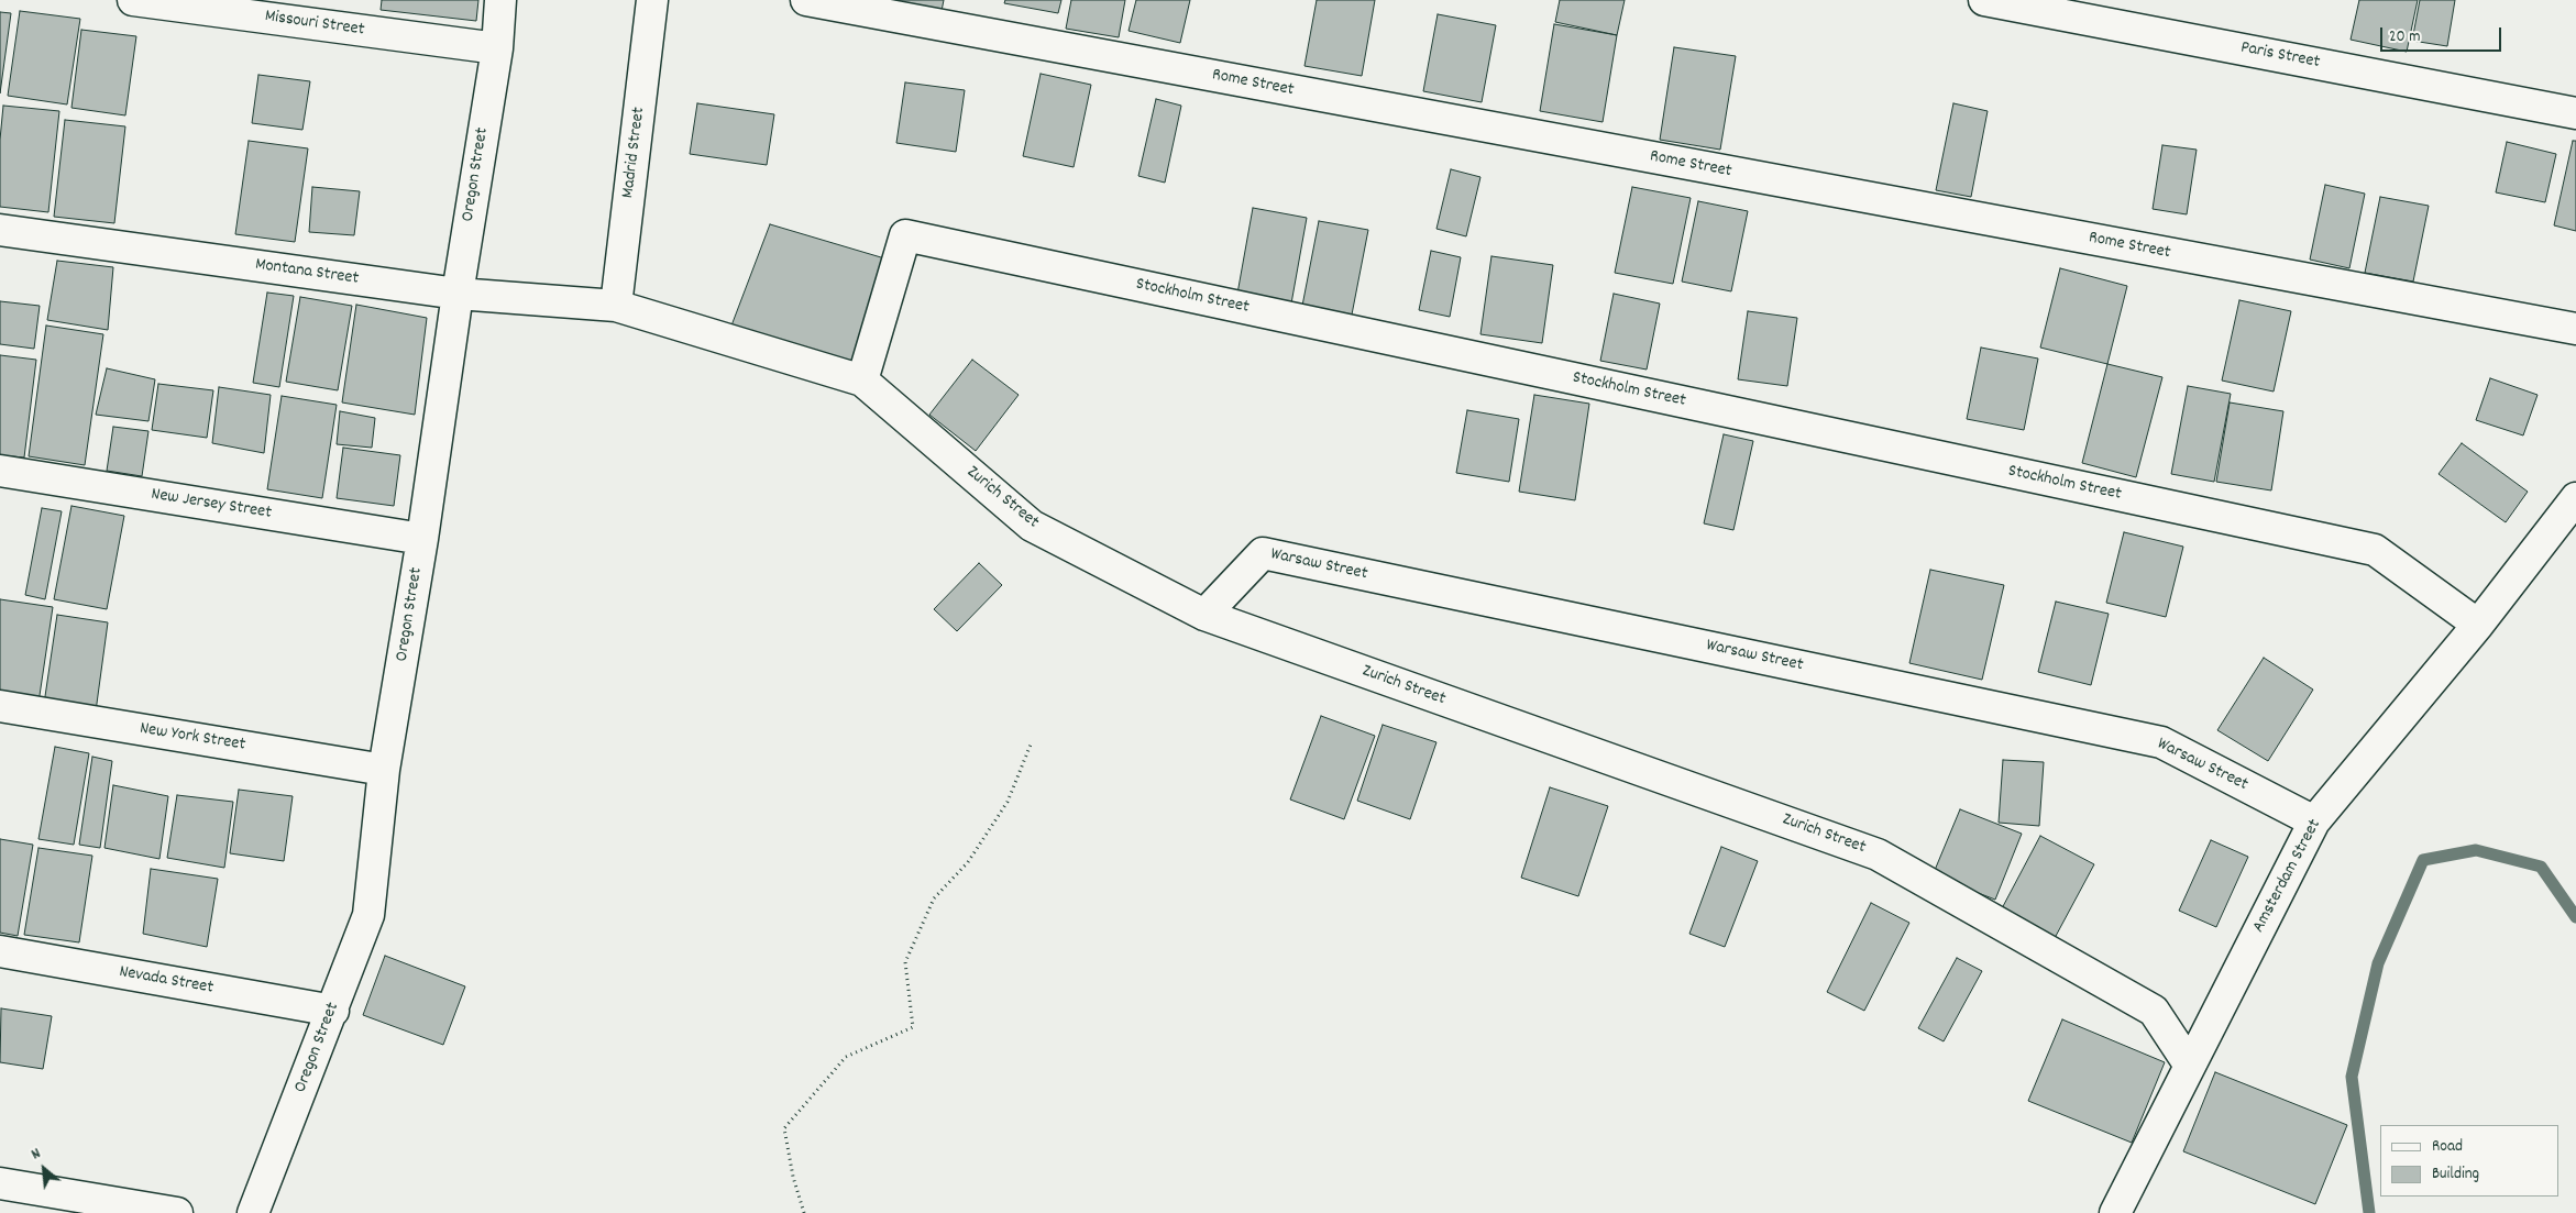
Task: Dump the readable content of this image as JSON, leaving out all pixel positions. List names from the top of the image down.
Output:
{
  "streets": {
    "street": [
      "Missouri Street",
      "Paris Street",
      "Rome Street",
      "Madrid Street",
      "Oregon Street",
      "Montana Street",
      "Stockholm Street",
      "Zurich Street",
      "New Jersey Street",
      "Warsaw Street",
      "New York Street",
      "Amsterdam Street",
      "Nevada Street"
    ]
  },
  "crossings": [
    ["Missouri Street", "Oregon Street"],
    ["Madrid Street", "Montana Street"],
    ["Madrid Street", "Zurich Street"],
    ["Oregon Street", "Montana Street"],
    ["Oregon Street", "New Jersey Street"],
    ["Oregon Street", "New York Street"],
    ["Oregon Street", "Nevada Street"],
    ["Montana Street", "Zurich Street"],
    ["Stockholm Street", "Zurich Street"],
    ["Stockholm Street", "Amsterdam Street"],
    ["Zurich Street", "Warsaw Street"],
    ["Zurich Street", "Amsterdam Street"],
    ["Warsaw Street", "Amsterdam Street"]
  ],
  "legend": ["Road", "Building"],
  "scale_bar": "20 m",
  "north": "top left"
}
